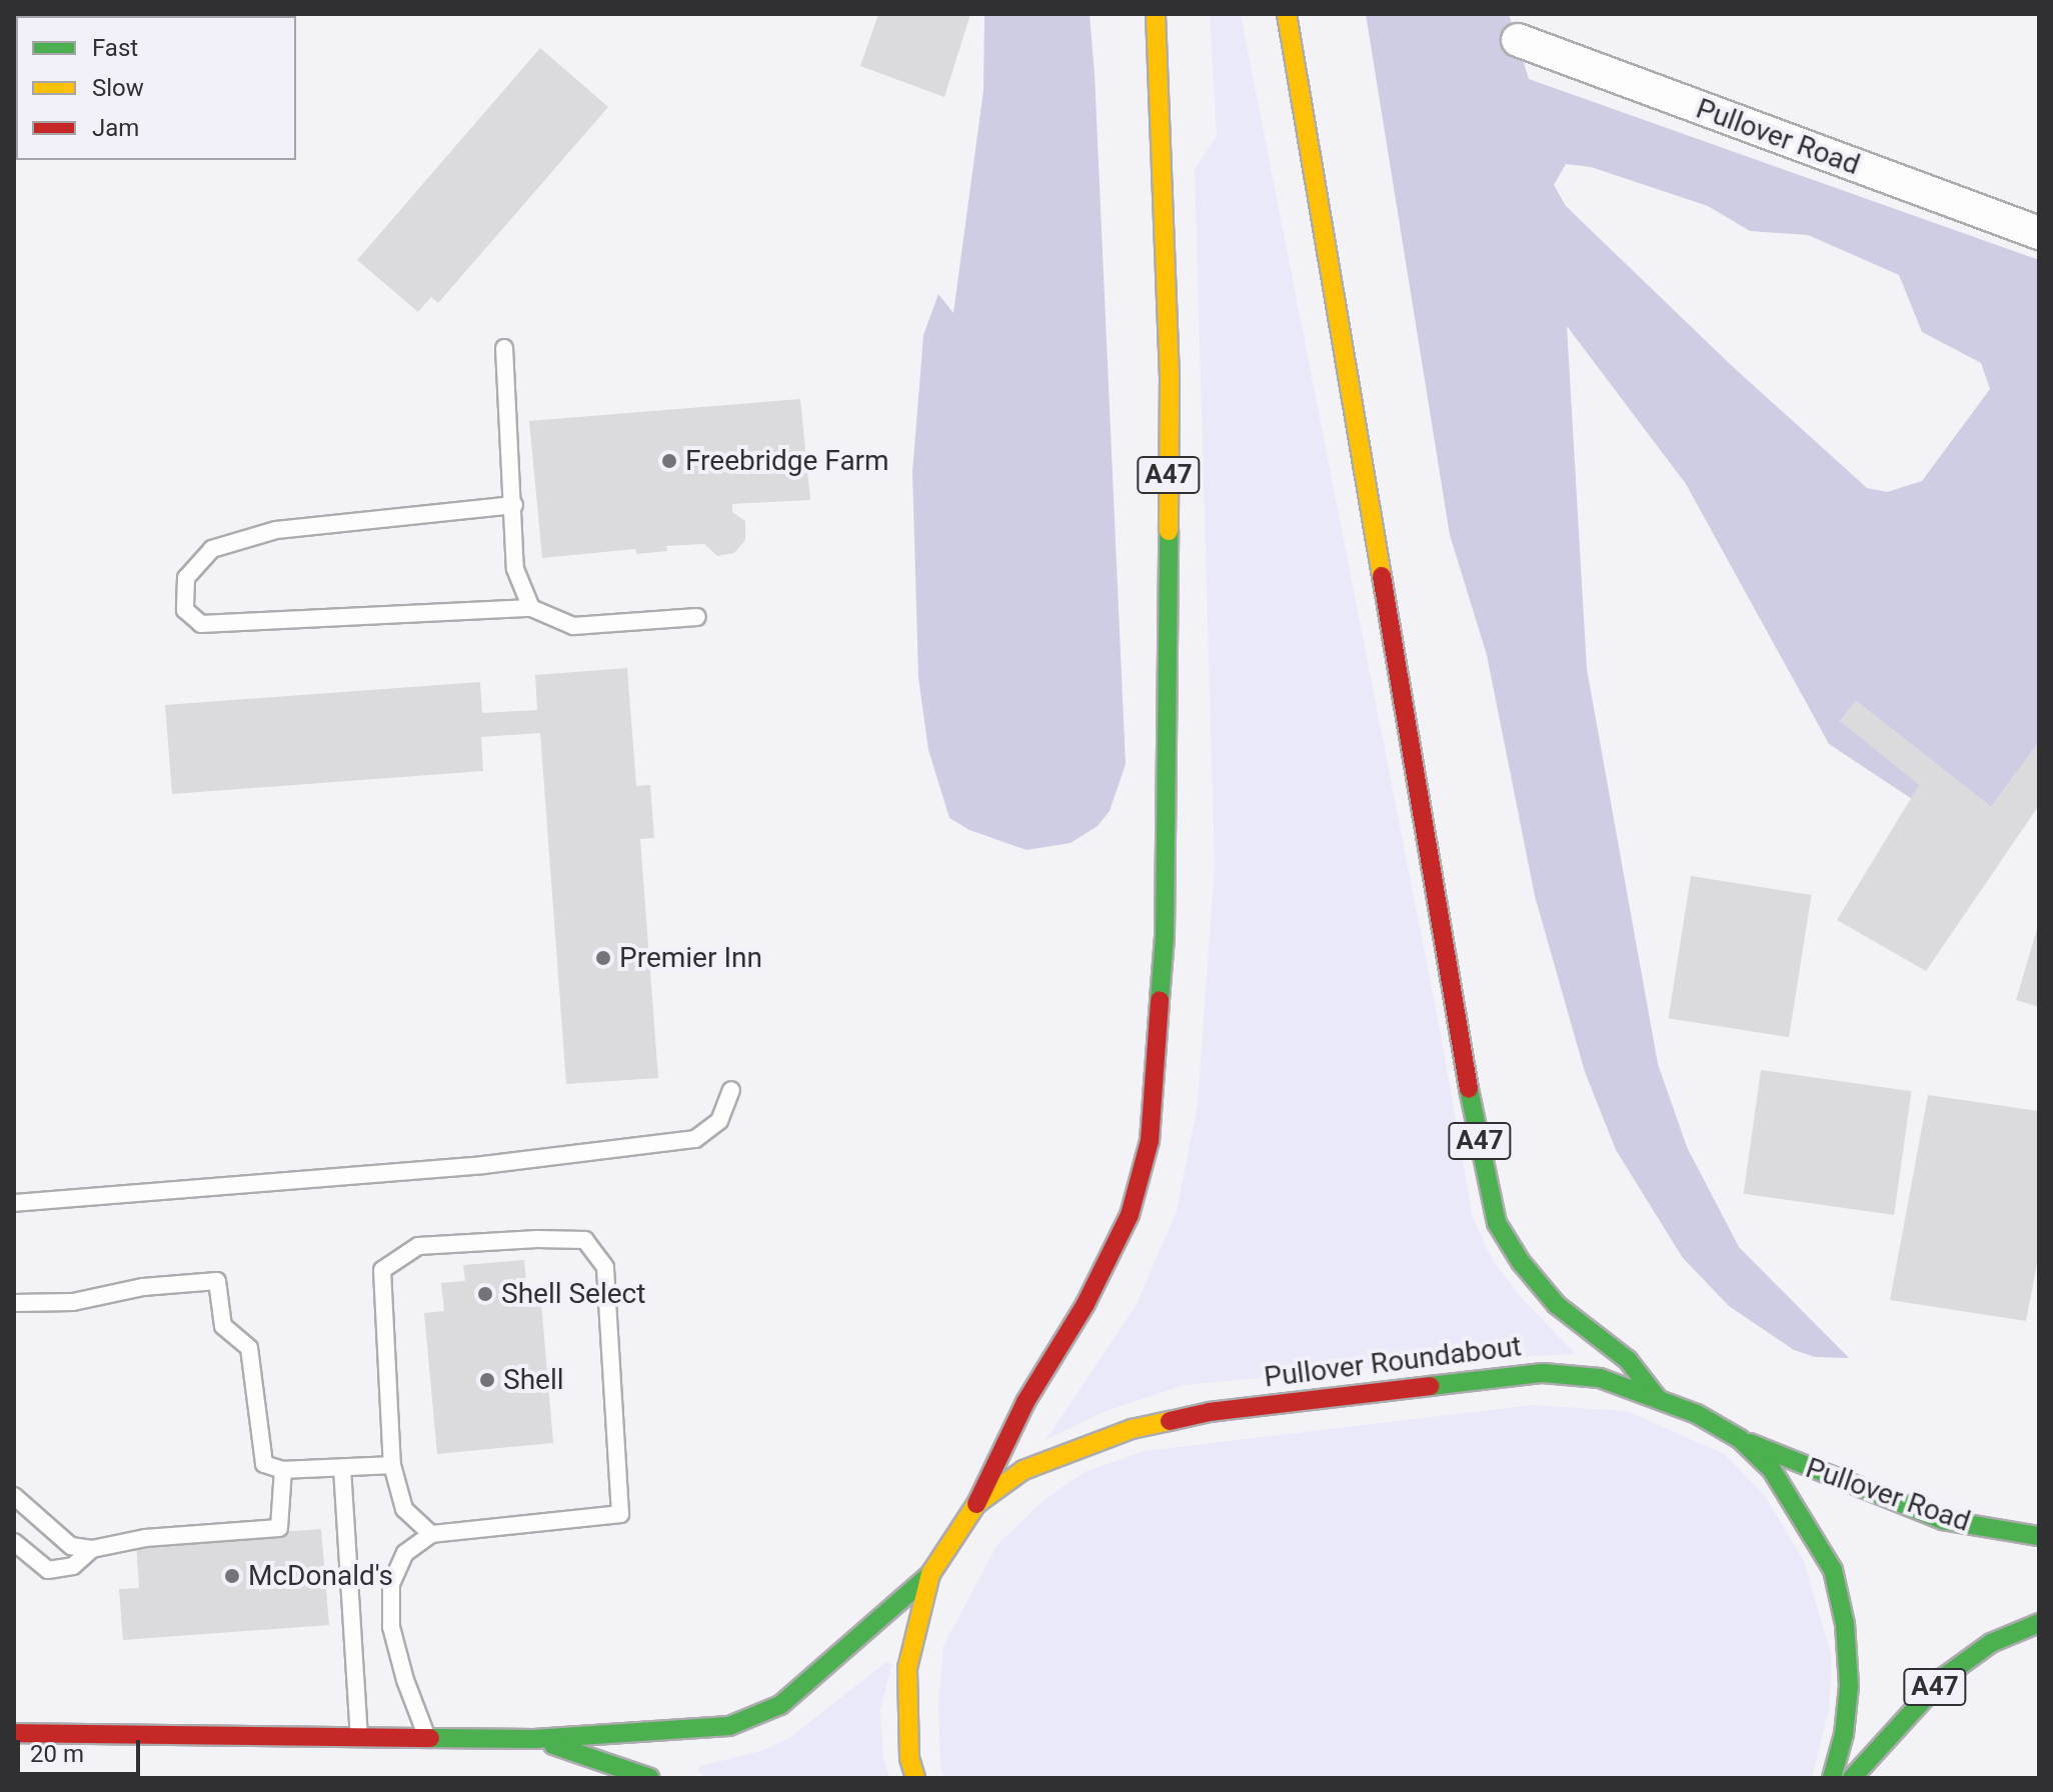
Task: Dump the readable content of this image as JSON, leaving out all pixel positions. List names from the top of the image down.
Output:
{
  "streets": {
    "main road": ["Pullover Road", "A47", "Pullover Roundabout"]
  },
  "crossings": [
    ["Pullover Road", "Pullover Roundabout"],
    ["A47", "Pullover Roundabout"]
  ],
  "places": [
    "Freebridge Farm",
    "Premier Inn",
    "Shell Select",
    "Shell",
    "McDonald's"
  ],
  "legend": ["Fast", "Slow", "Jam"],
  "scale_bar": "20 m"
}
